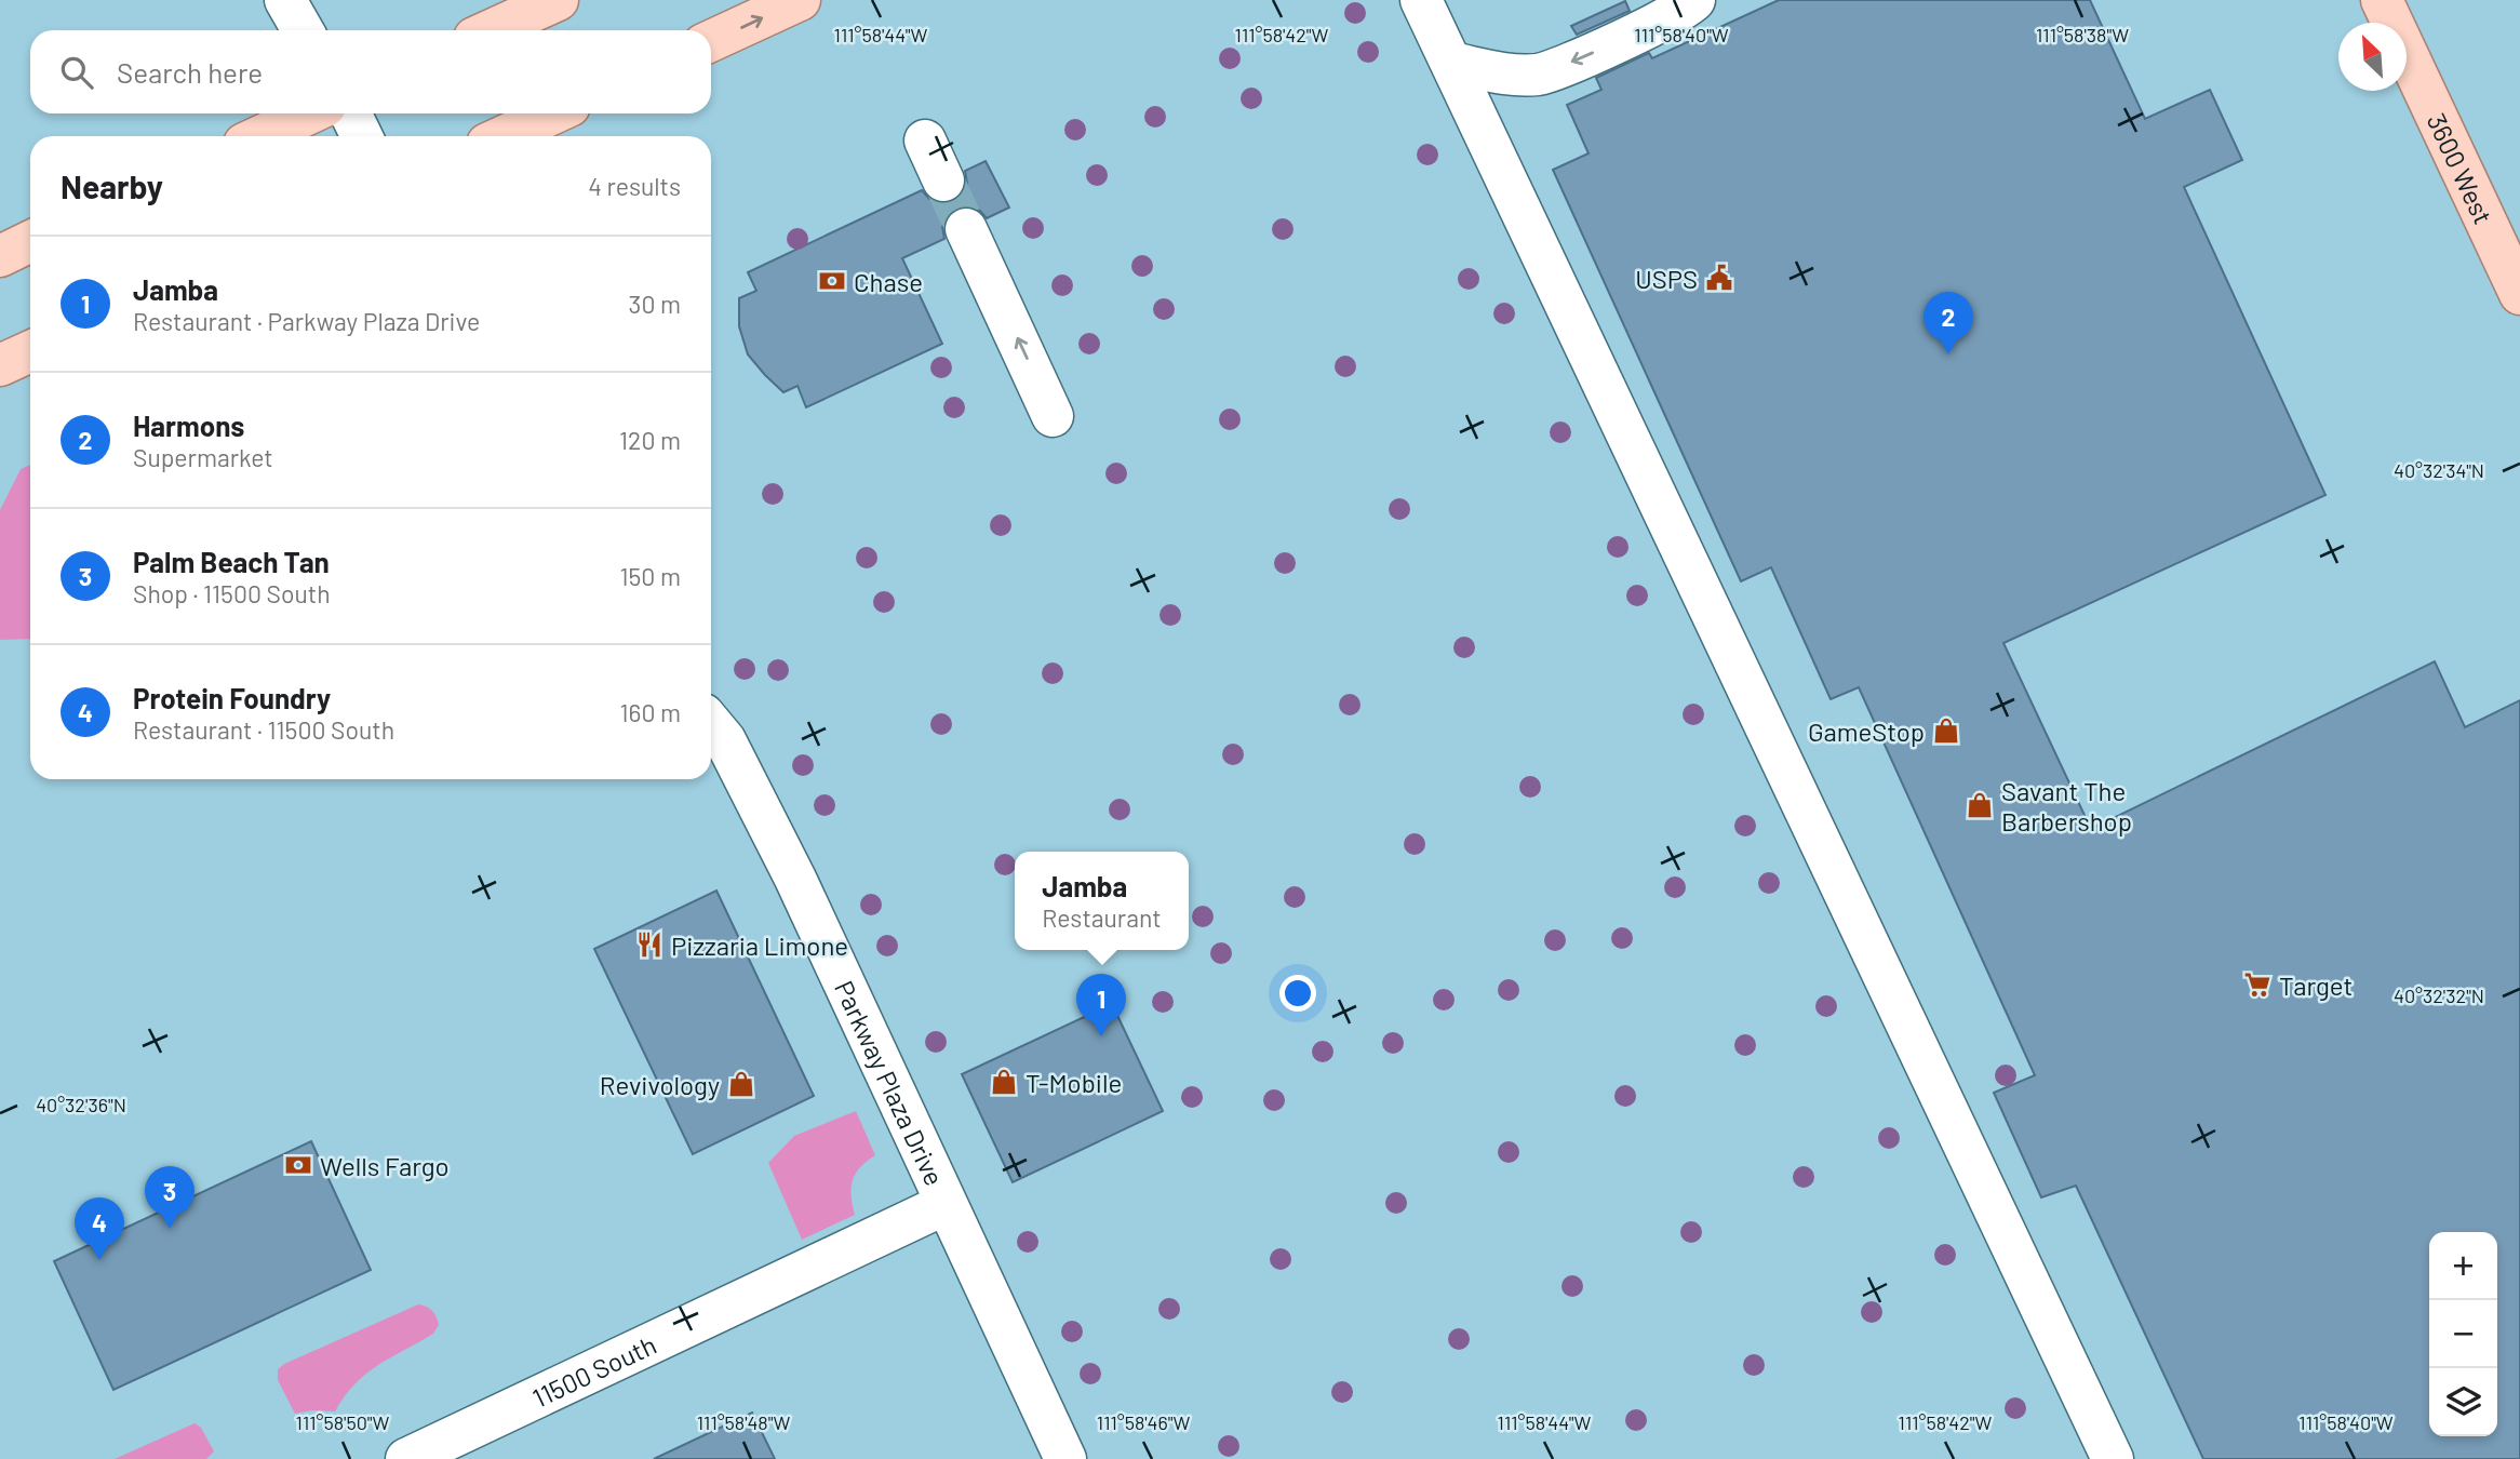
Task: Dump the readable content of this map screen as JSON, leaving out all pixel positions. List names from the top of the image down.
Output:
{
  "streets": {
    "main road": ["3600 West"],
    "street": ["Parkway Plaza Drive", "11500 South"]
  },
  "crossings": [
    ["Parkway Plaza Drive", "11500 South"]
  ],
  "places": {
    "public building": ["USPS"],
    "bank": ["Chase", "Wells Fargo"],
    "shop": [
      "GameStop",
      "Savant The Barbershop",
      "T-Mobile",
      "Revivology"
    ],
    "restaurant": ["Pizzaria Limone"],
    "supermarket": ["Target"]
  },
  "north": "top left",
  "page": {
    "search": "Search here",
    "heading": ["Nearby", "4 results"],
    "list": [
      {
        "mark": "1",
        "name": "Jamba",
        "note": "Restaurant · Parkway Plaza Drive",
        "value": "30 m"
      },
      {
        "mark": "2",
        "name": "Harmons",
        "note": "Supermarket",
        "value": "120 m"
      },
      {
        "mark": "3",
        "name": "Palm Beach Tan",
        "note": "Shop · 11500 South",
        "value": "150 m"
      },
      {
        "mark": "4",
        "name": "Protein Foundry",
        "note": "Restaurant · 11500 South",
        "value": "160 m"
      }
    ],
    "pins": [
      "2",
      "1",
      "3",
      "4"
    ],
    "popup": ["Jamba", "Restaurant"],
    "map_buttons": ["+", "−"]
  },
  "coordinates": [
    "111°58'44\"W",
    "111°58'38\"W",
    "111°58'42\"W",
    "111°58'40\"W",
    "40°32'34\"N",
    "40°32'32\"N",
    "40°32'36\"N",
    "111°58'50\"W",
    "111°58'48\"W",
    "111°58'46\"W"
  ]
}
